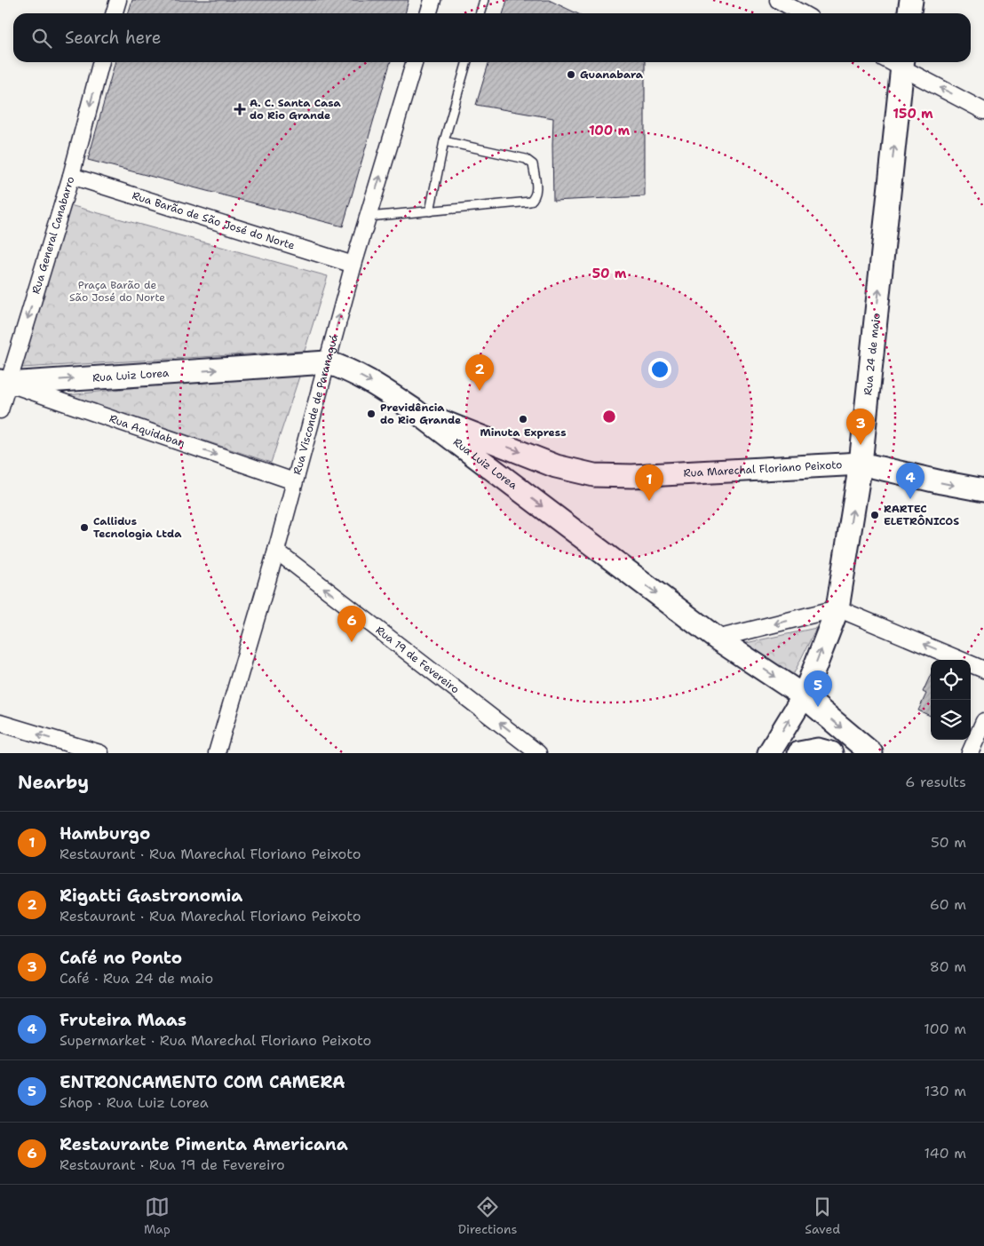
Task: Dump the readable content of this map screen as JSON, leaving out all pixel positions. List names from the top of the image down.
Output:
{
  "streets": {
    "main road": ["Rua 24 de maio", "Rua Luiz Lorea", "Rua Marechal Floriano Peixoto"],
    "street": [
      "Rua Barão de São José do Norte",
      "Rua General Canabarro",
      "Rua Visconde de Paranaguá",
      "Rua Aquidaban",
      "Rua 19 de Fevereiro"
    ]
  },
  "crossings": [
    ["Rua Barão de São José do Norte", "Rua General Canabarro"],
    ["Rua Barão de São José do Norte", "Rua Visconde de Paranaguá"],
    ["Rua General Canabarro", "Rua Luiz Lorea"],
    ["Rua General Canabarro", "Rua Aquidaban"],
    ["Rua 24 de maio", "Rua Luiz Lorea"],
    ["Rua 24 de maio", "Rua Marechal Floriano Peixoto"],
    ["Rua Luiz Lorea", "Rua Visconde de Paranaguá"],
    ["Rua Luiz Lorea", "Rua Aquidaban"],
    ["Rua Luiz Lorea", "Rua Marechal Floriano Peixoto"],
    ["Rua Visconde de Paranaguá", "Rua Aquidaban"],
    ["Rua Visconde de Paranaguá", "Rua 19 de Fevereiro"]
  ],
  "one_way": [
    "Rua General Canabarro",
    "Rua 24 de maio",
    "Rua Luiz Lorea",
    "Rua Visconde de Paranaguá",
    "Rua Aquidaban",
    "Rua Marechal Floriano Peixoto",
    "Rua 19 de Fevereiro"
  ],
  "parks": ["Praça Barão de São José do Norte"],
  "places": {
    "other": [
      "Guanabara",
      "Previdência do Rio Grande",
      "Minuta Express",
      "RARTEC ELETRÔNICOS",
      "Callidus Tecnologia Ltda"
    ],
    "health": ["A. C. Santa Casa do Rio Grande"]
  },
  "page": {
    "search": "Search here",
    "pins": [
      "2",
      "3",
      "4",
      "1",
      "6",
      "5"
    ],
    "heading": ["Nearby", "6 results"],
    "list": [
      {
        "mark": "1",
        "name": "Hamburgo",
        "note": "Restaurant · Rua Marechal Floriano Peixoto",
        "value": "50 m"
      },
      {
        "mark": "2",
        "name": "Rigatti Gastronomia",
        "note": "Restaurant · Rua Marechal Floriano Peixoto",
        "value": "60 m"
      },
      {
        "mark": "3",
        "name": "Café no Ponto",
        "note": "Café · Rua 24 de maio",
        "value": "80 m"
      },
      {
        "mark": "4",
        "name": "Fruteira Maas",
        "note": "Supermarket · Rua Marechal Floriano Peixoto",
        "value": "100 m"
      },
      {
        "mark": "5",
        "name": "ENTRONCAMENTO COM CAMERA",
        "note": "Shop · Rua Luiz Lorea",
        "value": "130 m"
      },
      {
        "mark": "6",
        "name": "Restaurante Pimenta Americana",
        "note": "Restaurant · Rua 19 de Fevereiro",
        "value": "140 m"
      }
    ],
    "nav": ["Map", "Directions", "Saved"]
  },
  "rings": ["150 m", "100 m", "50 m"]
}
